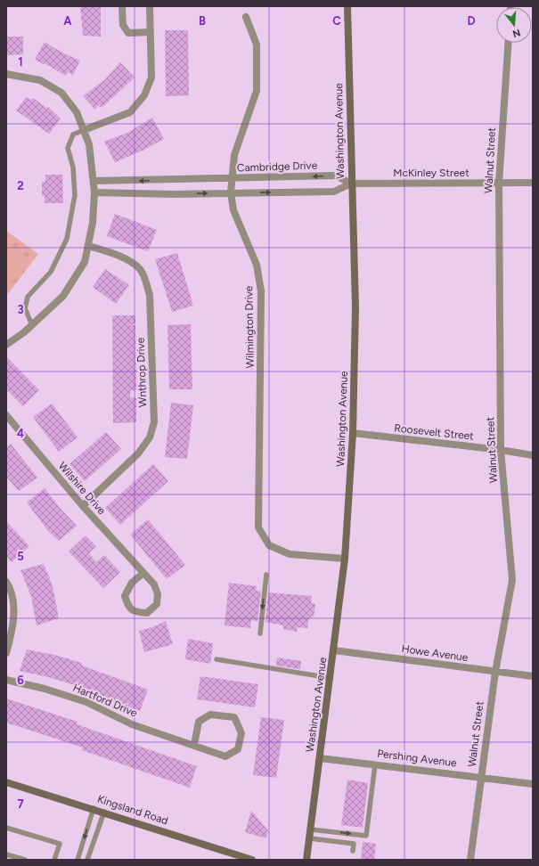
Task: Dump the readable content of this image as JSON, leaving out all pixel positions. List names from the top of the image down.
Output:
{
  "streets": {
    "main road": ["Washington Avenue", "Kingsland Road"],
    "street": [
      "Walnut Street",
      "Cambridge Drive",
      "McKinley Street",
      "Wilmington Drive",
      "Wnthrop Drive",
      "Roosevelt Street",
      "Wilshire Drive",
      "Howe Avenue",
      "Hartford Drive",
      "Pershing Avenue"
    ]
  },
  "crossings": [
    ["Washington Avenue", "Cambridge Drive"],
    ["Washington Avenue", "McKinley Street"],
    ["Washington Avenue", "Wilmington Drive"],
    ["Washington Avenue", "Roosevelt Street"],
    ["Washington Avenue", "Howe Avenue"],
    ["Washington Avenue", "Pershing Avenue"],
    ["Walnut Street", "McKinley Street"],
    ["Walnut Street", "Roosevelt Street"],
    ["Walnut Street", "Howe Avenue"],
    ["Walnut Street", "Pershing Avenue"],
    ["Cambridge Drive", "McKinley Street"],
    ["Cambridge Drive", "Wilmington Drive"],
    ["Wnthrop Drive", "Wilshire Drive"]
  ],
  "north": "bottom",
  "grid": {
    "columns": [
      "A",
      "B",
      "C",
      "D"
    ],
    "rows": [
      "1",
      "2",
      "3",
      "4",
      "5",
      "6",
      "7"
    ]
  }
}
